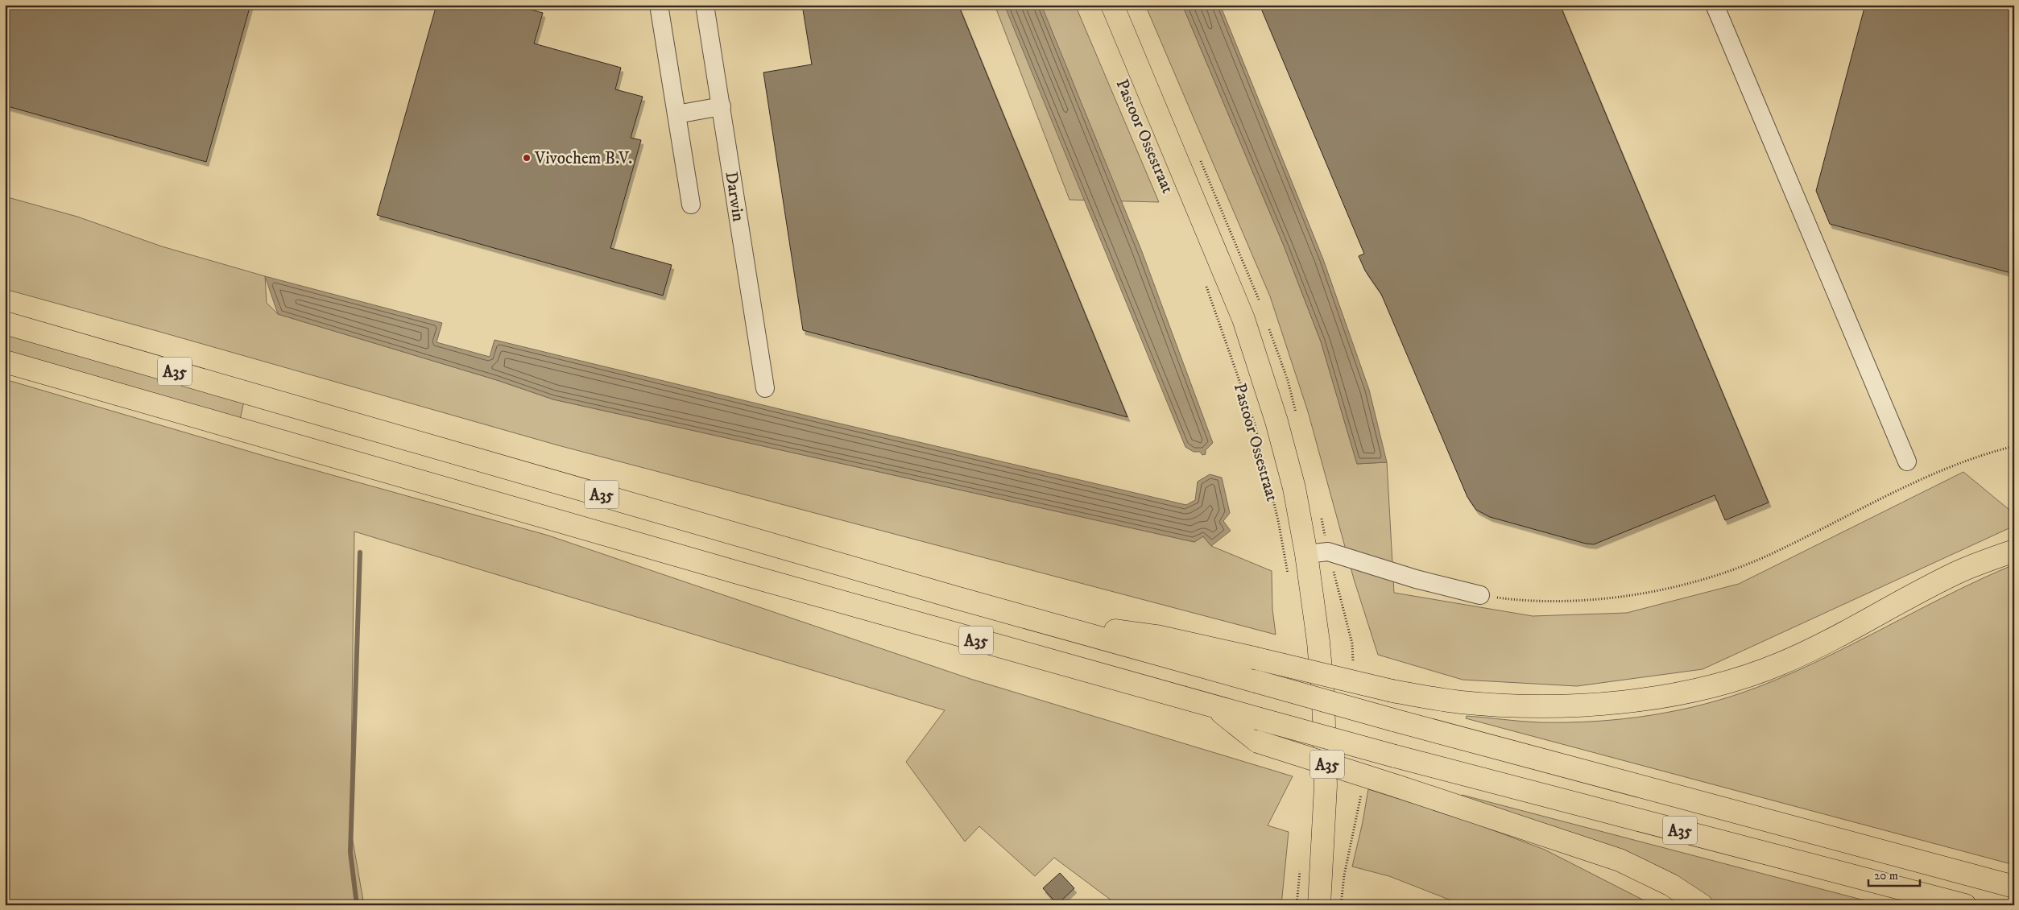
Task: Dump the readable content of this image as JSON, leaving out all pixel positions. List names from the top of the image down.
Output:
{
  "streets": {
    "main road": ["Pastoor Ossestraat", "A35"],
    "street": ["Darwin"]
  },
  "places": ["Vivochem B.V."],
  "scale_bar": "20 m"
}
